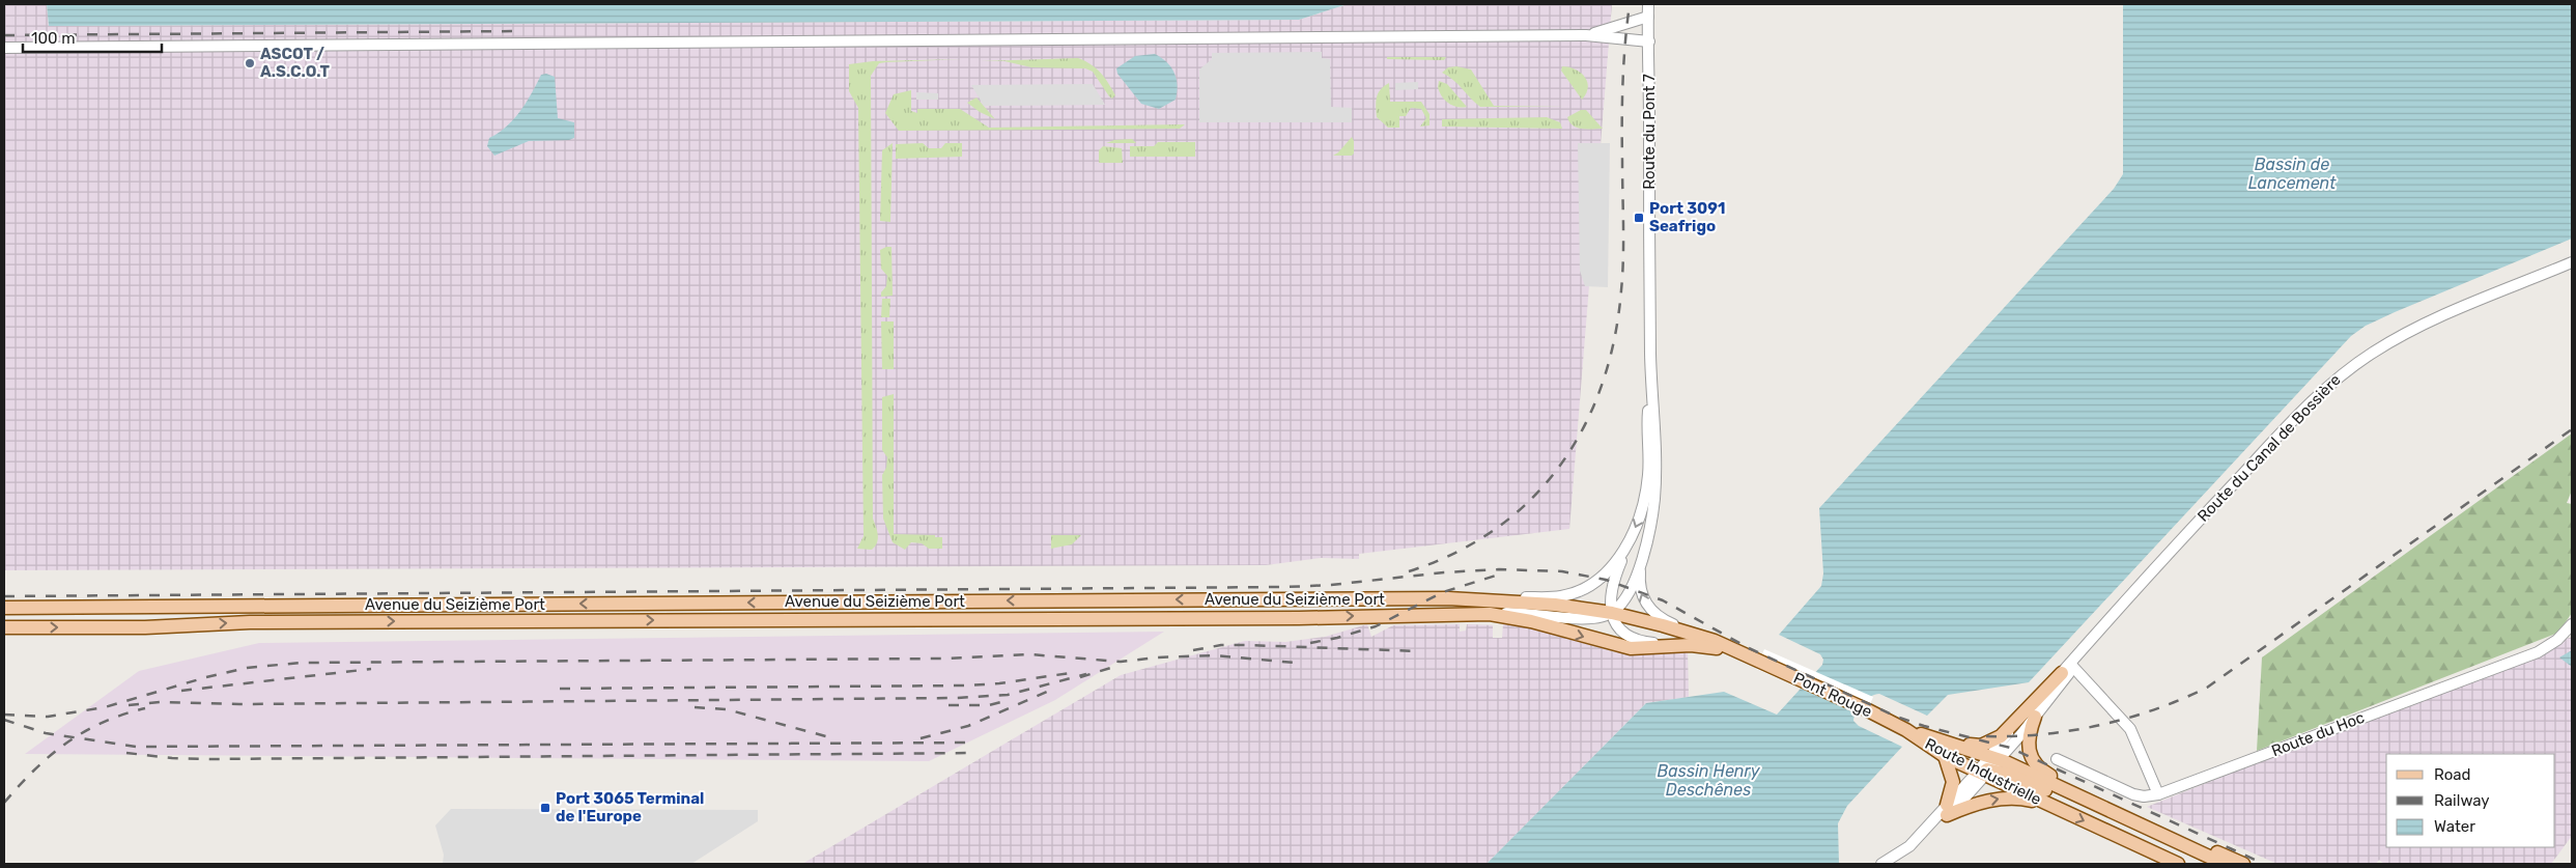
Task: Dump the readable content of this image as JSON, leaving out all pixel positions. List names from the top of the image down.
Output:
{
  "streets": {
    "main road": ["Avenue du Seizième Port", "Pont Rouge", "Route Industrielle"],
    "street": ["Route du Pont 7", "Route du Canal de Bossière", "Route du Hoc"]
  },
  "crossings": [
    ["Route du Canal de Bossière", "Route Industrielle"],
    ["Avenue du Seizième Port", "Pont Rouge"],
    ["Pont Rouge", "Route Industrielle"]
  ],
  "water": ["Bassin de Lancement", "Bassin Henry Deschênes"],
  "places": {
    "other": ["ASCOT / A.S.C.O.T"],
    "transit": ["Port 3091 Seafrigo", "Port 3065 Terminal de l'Europe"]
  },
  "legend": ["Road", "Railway", "Water"],
  "scale_bar": "100 m"
}
